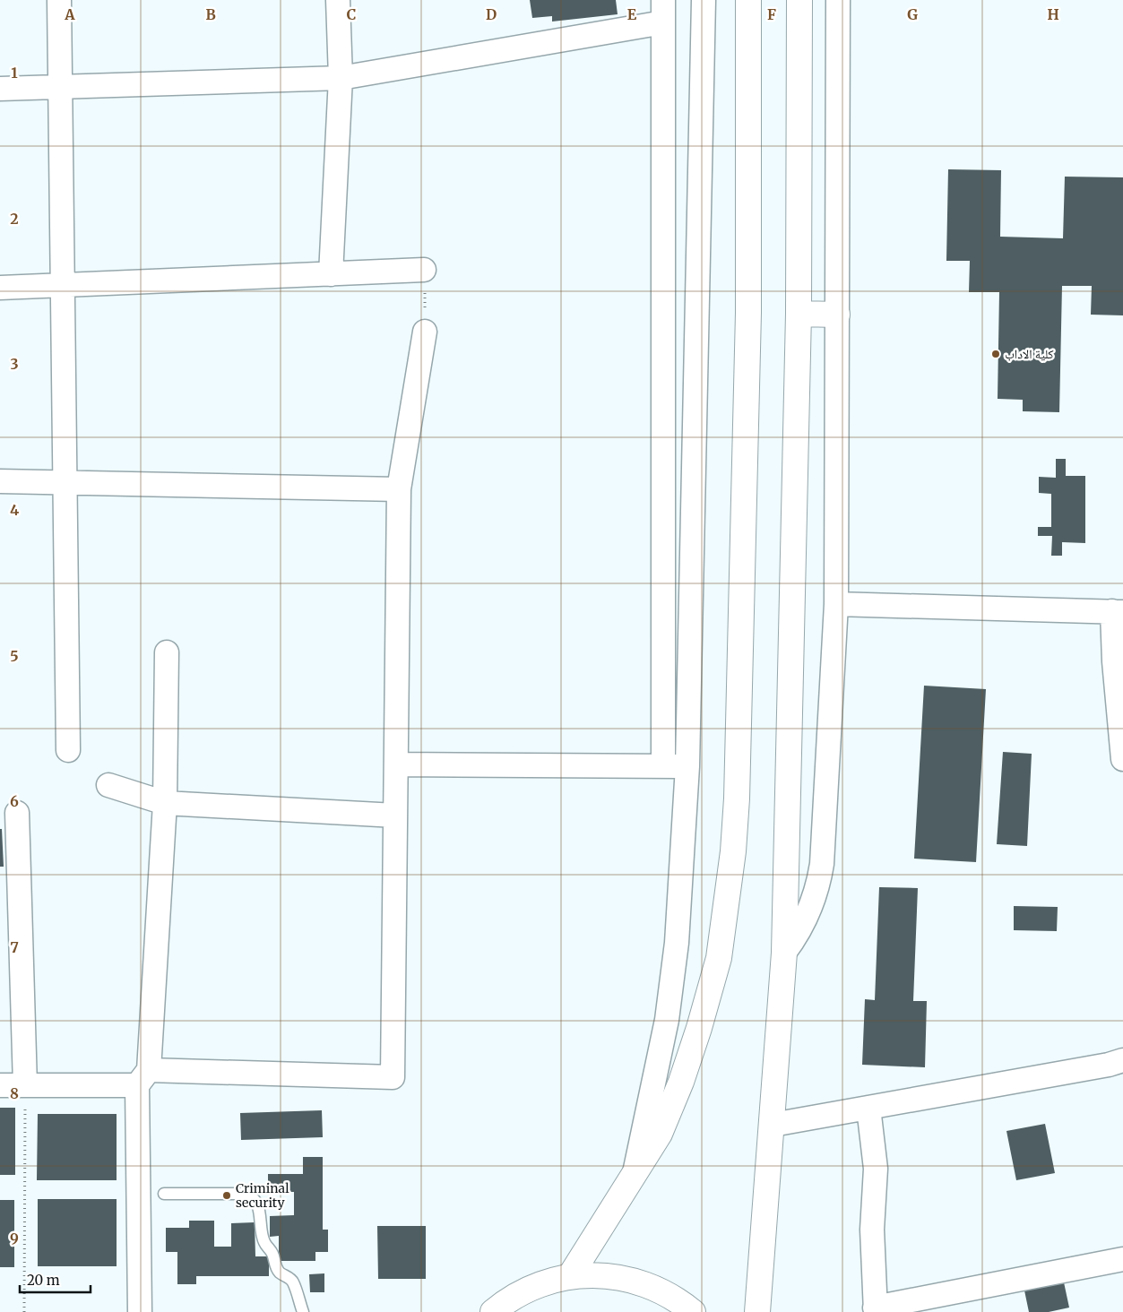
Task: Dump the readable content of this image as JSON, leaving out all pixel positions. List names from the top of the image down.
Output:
{
  "places": ["كلية الاداب", "Criminal security"],
  "scale_bar": "20 m",
  "grid": {
    "columns": [
      "A",
      "B",
      "C",
      "D",
      "E",
      "F",
      "G",
      "H"
    ],
    "rows": [
      "1",
      "2",
      "3",
      "4",
      "5",
      "6",
      "7",
      "8",
      "9"
    ]
  }
}
